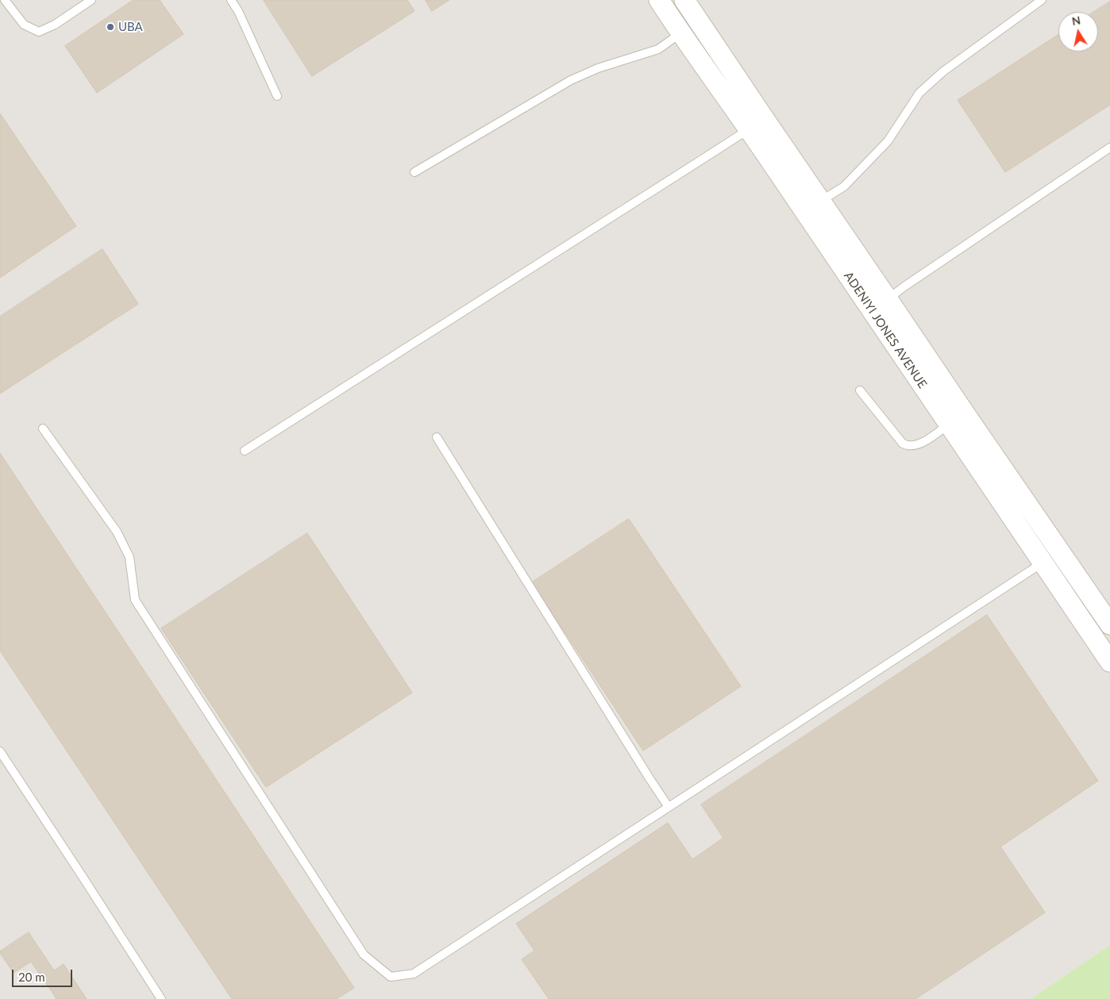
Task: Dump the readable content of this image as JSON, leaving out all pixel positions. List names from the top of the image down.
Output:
{
  "streets": {
    "street": ["ADENIYI JONES AVENUE"]
  },
  "places": ["UBA"],
  "scale_bar": "20 m",
  "north": "top"
}
